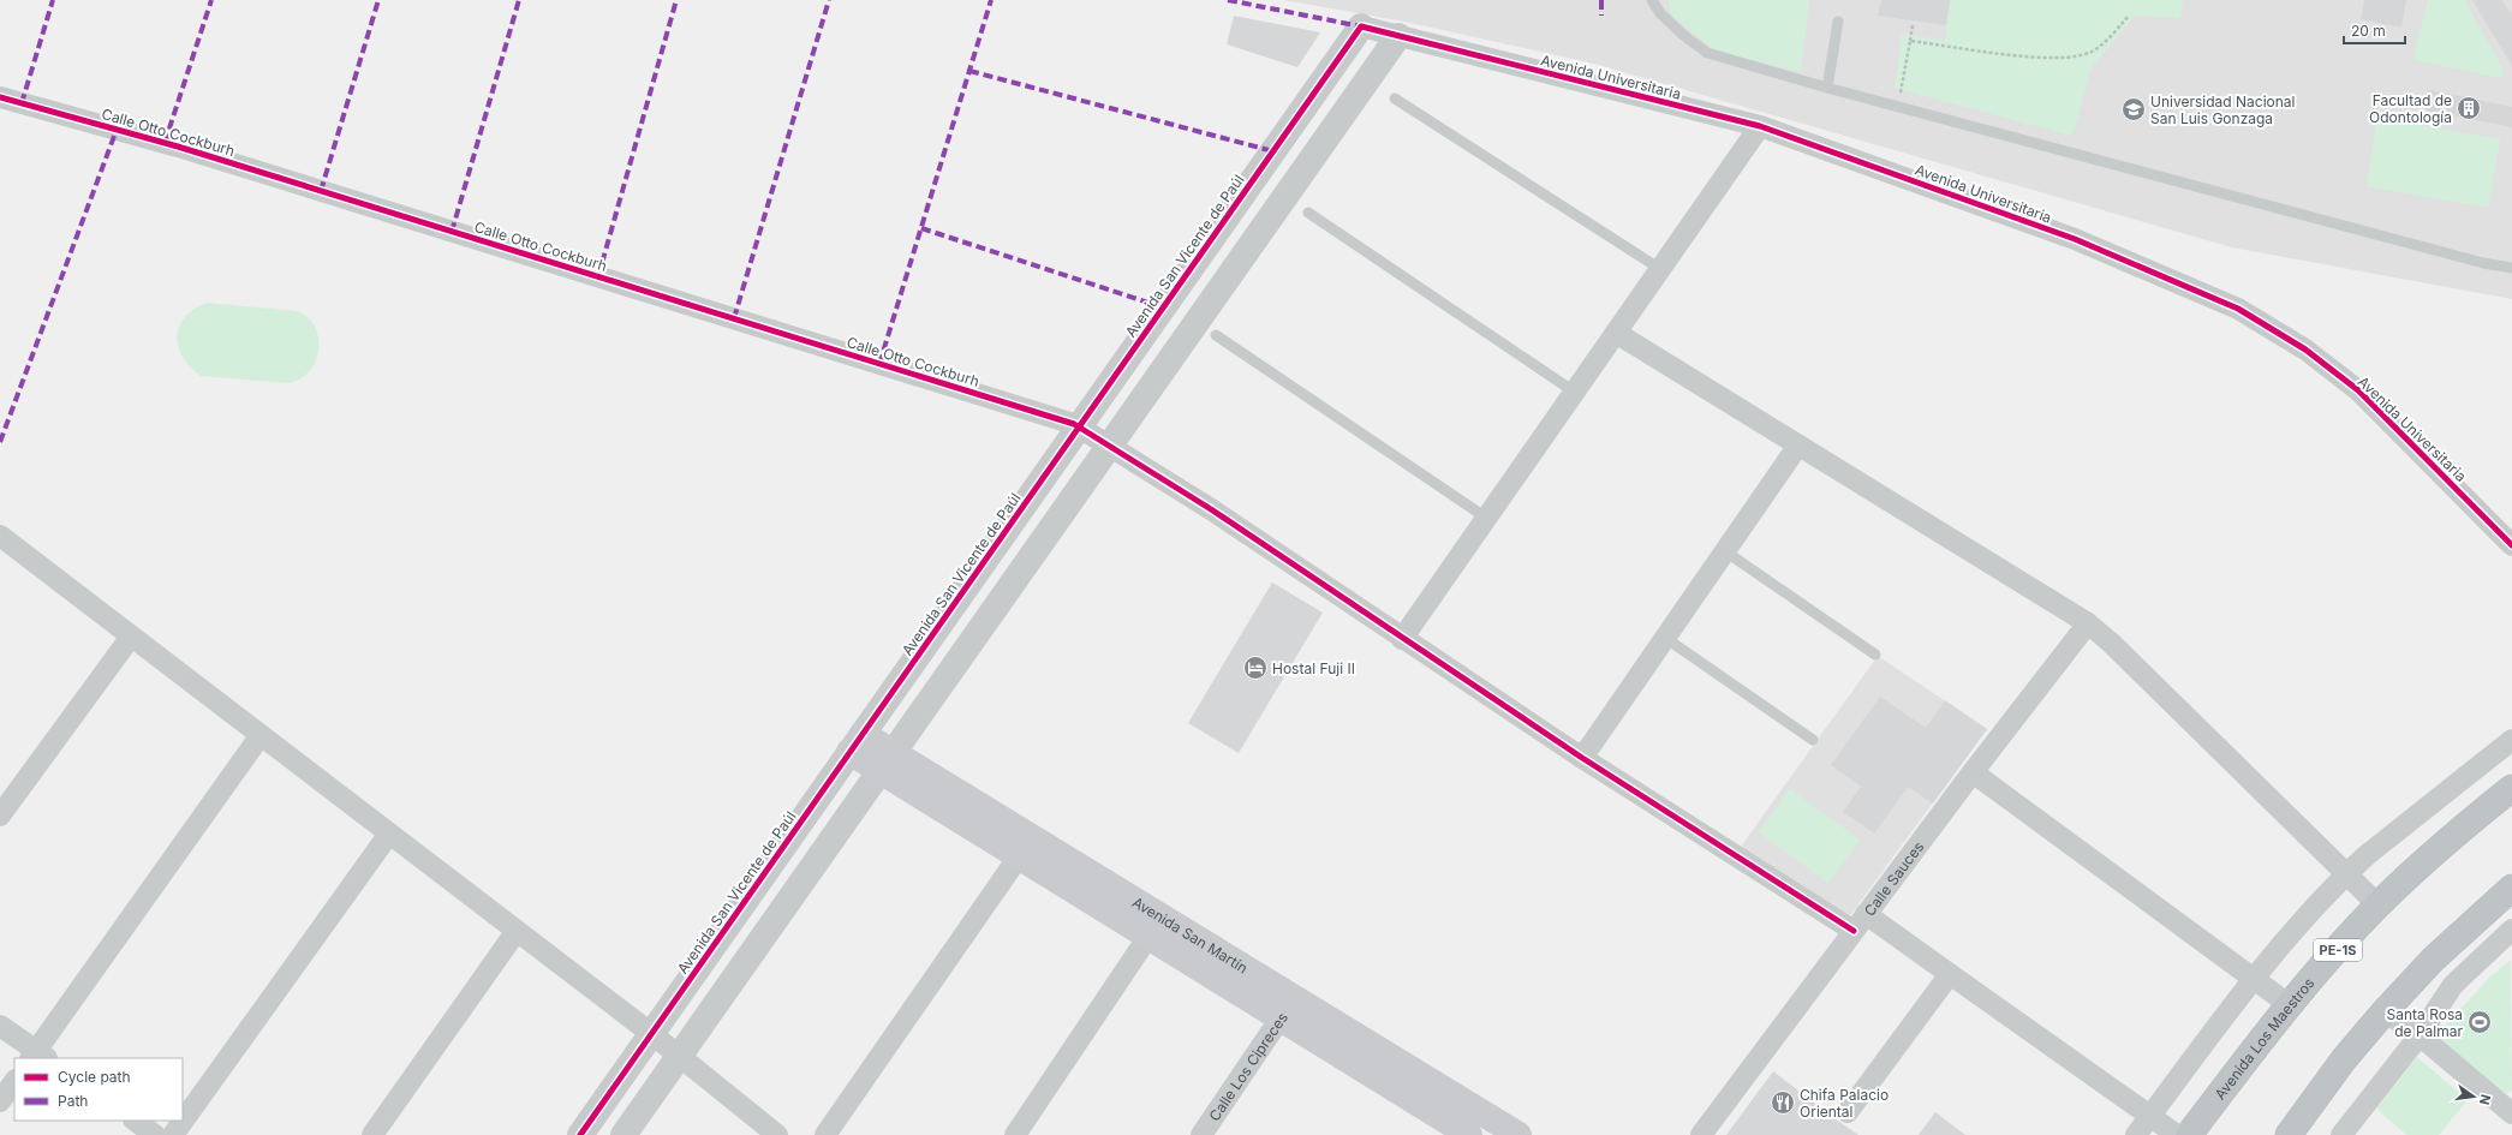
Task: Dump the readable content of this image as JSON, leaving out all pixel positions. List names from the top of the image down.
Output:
{
  "streets": {
    "highway": ["PE-1S", "Avenida Los Maestros"],
    "main road": ["Avenida San Martín"],
    "street": [
      "Avenida Universitaria",
      "Calle Otto Cockburh",
      "Avenida San Vicente de Paúl",
      "Calle Sauces",
      "Calle Los Cipreces"
    ]
  },
  "crossings": [
    ["Avenida Universitaria", "Avenida San Vicente de Paúl"],
    ["Calle Otto Cockburh", "Calle Sauces"],
    ["Avenida San Vicente de Paúl", "Avenida San Martín"],
    ["Avenida San Martín", "Calle Los Cipreces"]
  ],
  "places": {
    "building": ["Facultad de Odontología"],
    "school or university": ["Universidad Nacional San Luis Gonzaga"],
    "hotel": ["Hostal Fuji II"],
    "sports": ["Santa Rosa de Palmar"],
    "restaurant": ["Chifa Palacio Oriental"]
  },
  "legend": ["Cycle path", "Path"],
  "scale_bar": "20 m",
  "north": "right"
}
